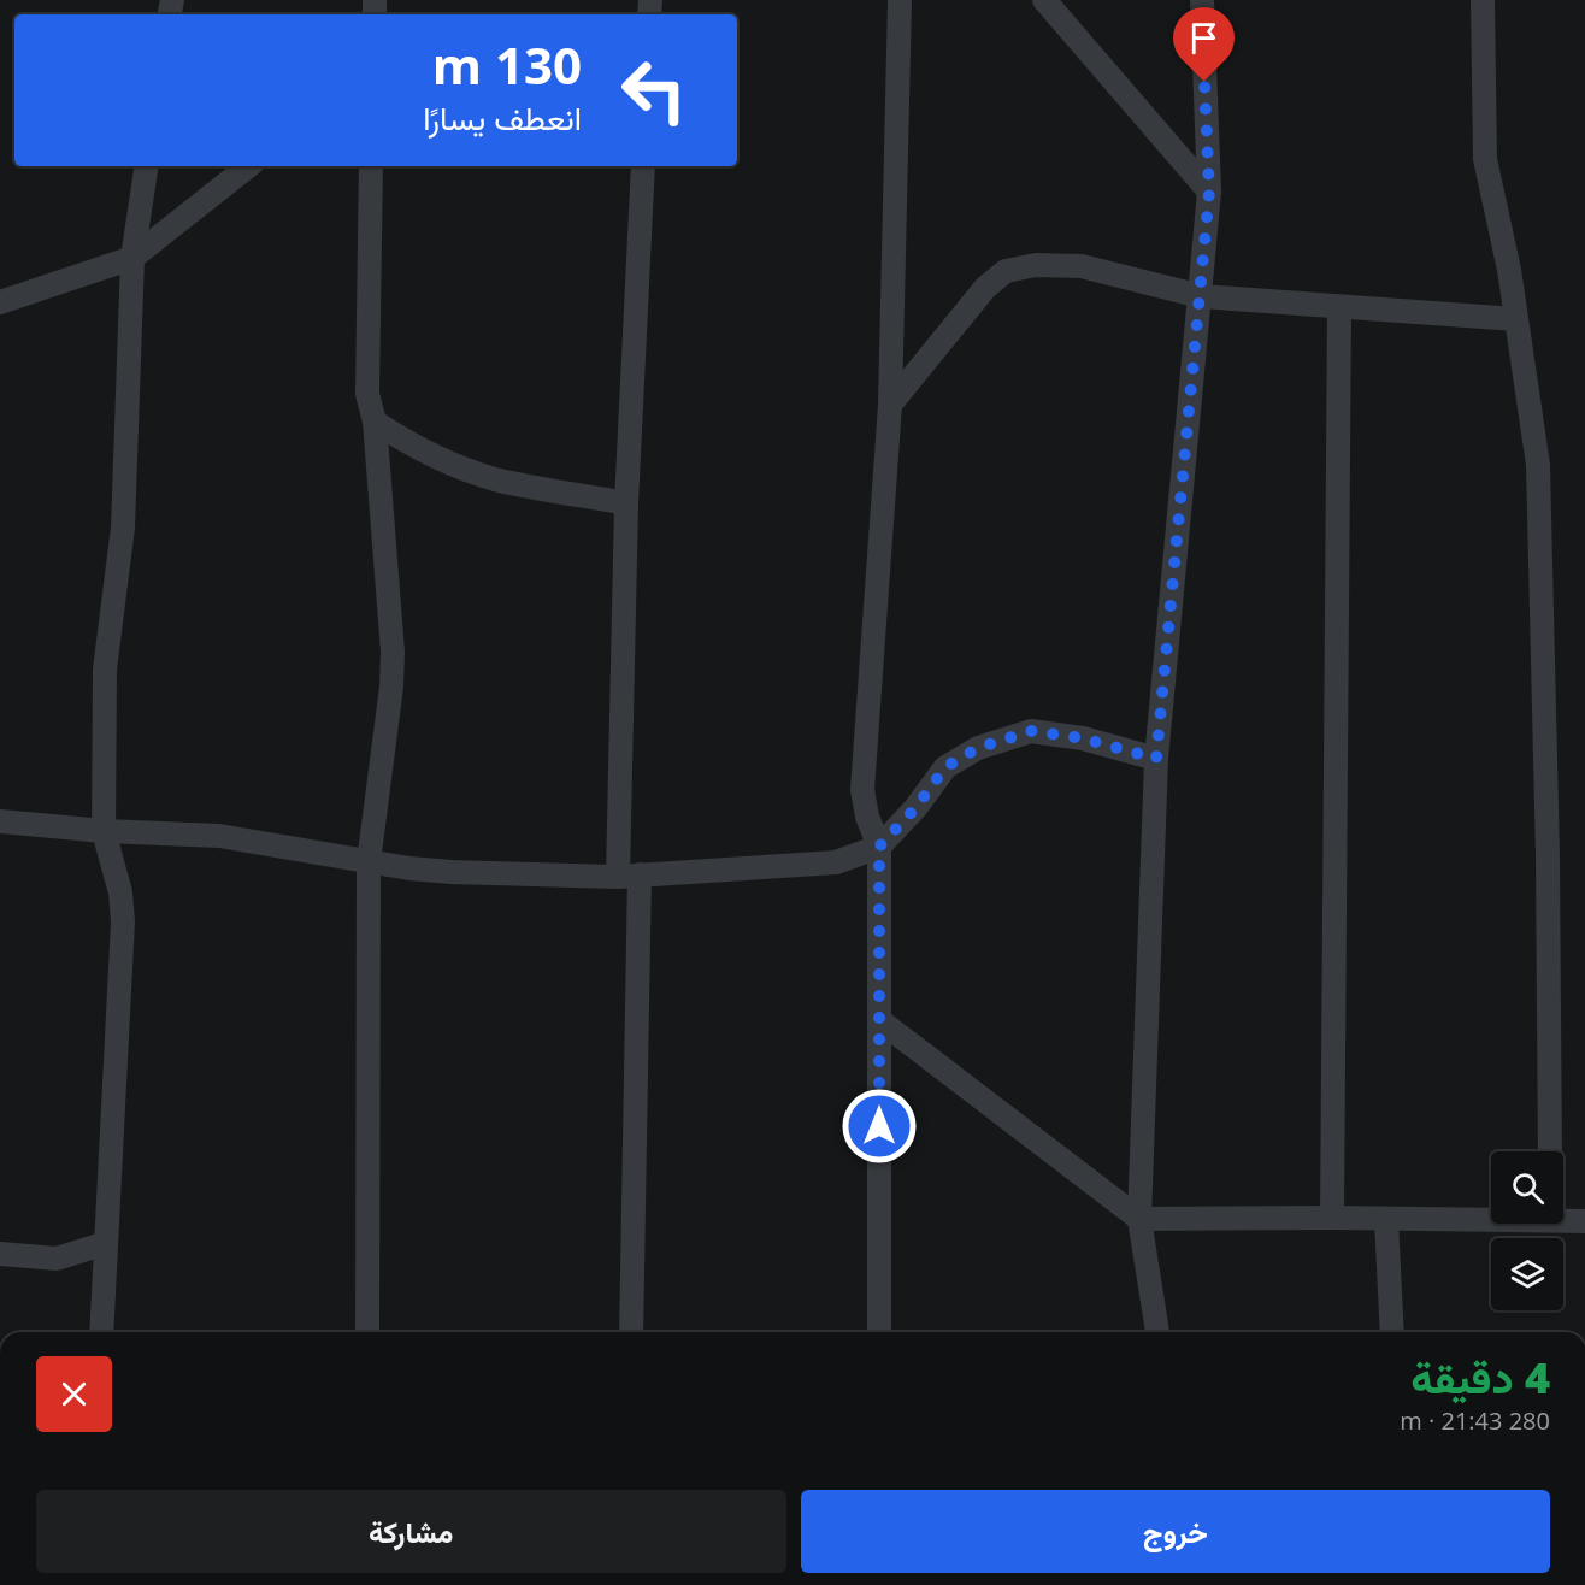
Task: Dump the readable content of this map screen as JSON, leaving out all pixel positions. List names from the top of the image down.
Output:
{
  "page": {
    "turn": ["130 m", "انعطف يسارًا"],
    "heading": ["4 دقيقة", "280 m · 21:43"],
    "buttons": ["خروج", "مشاركة"]
  }
}
